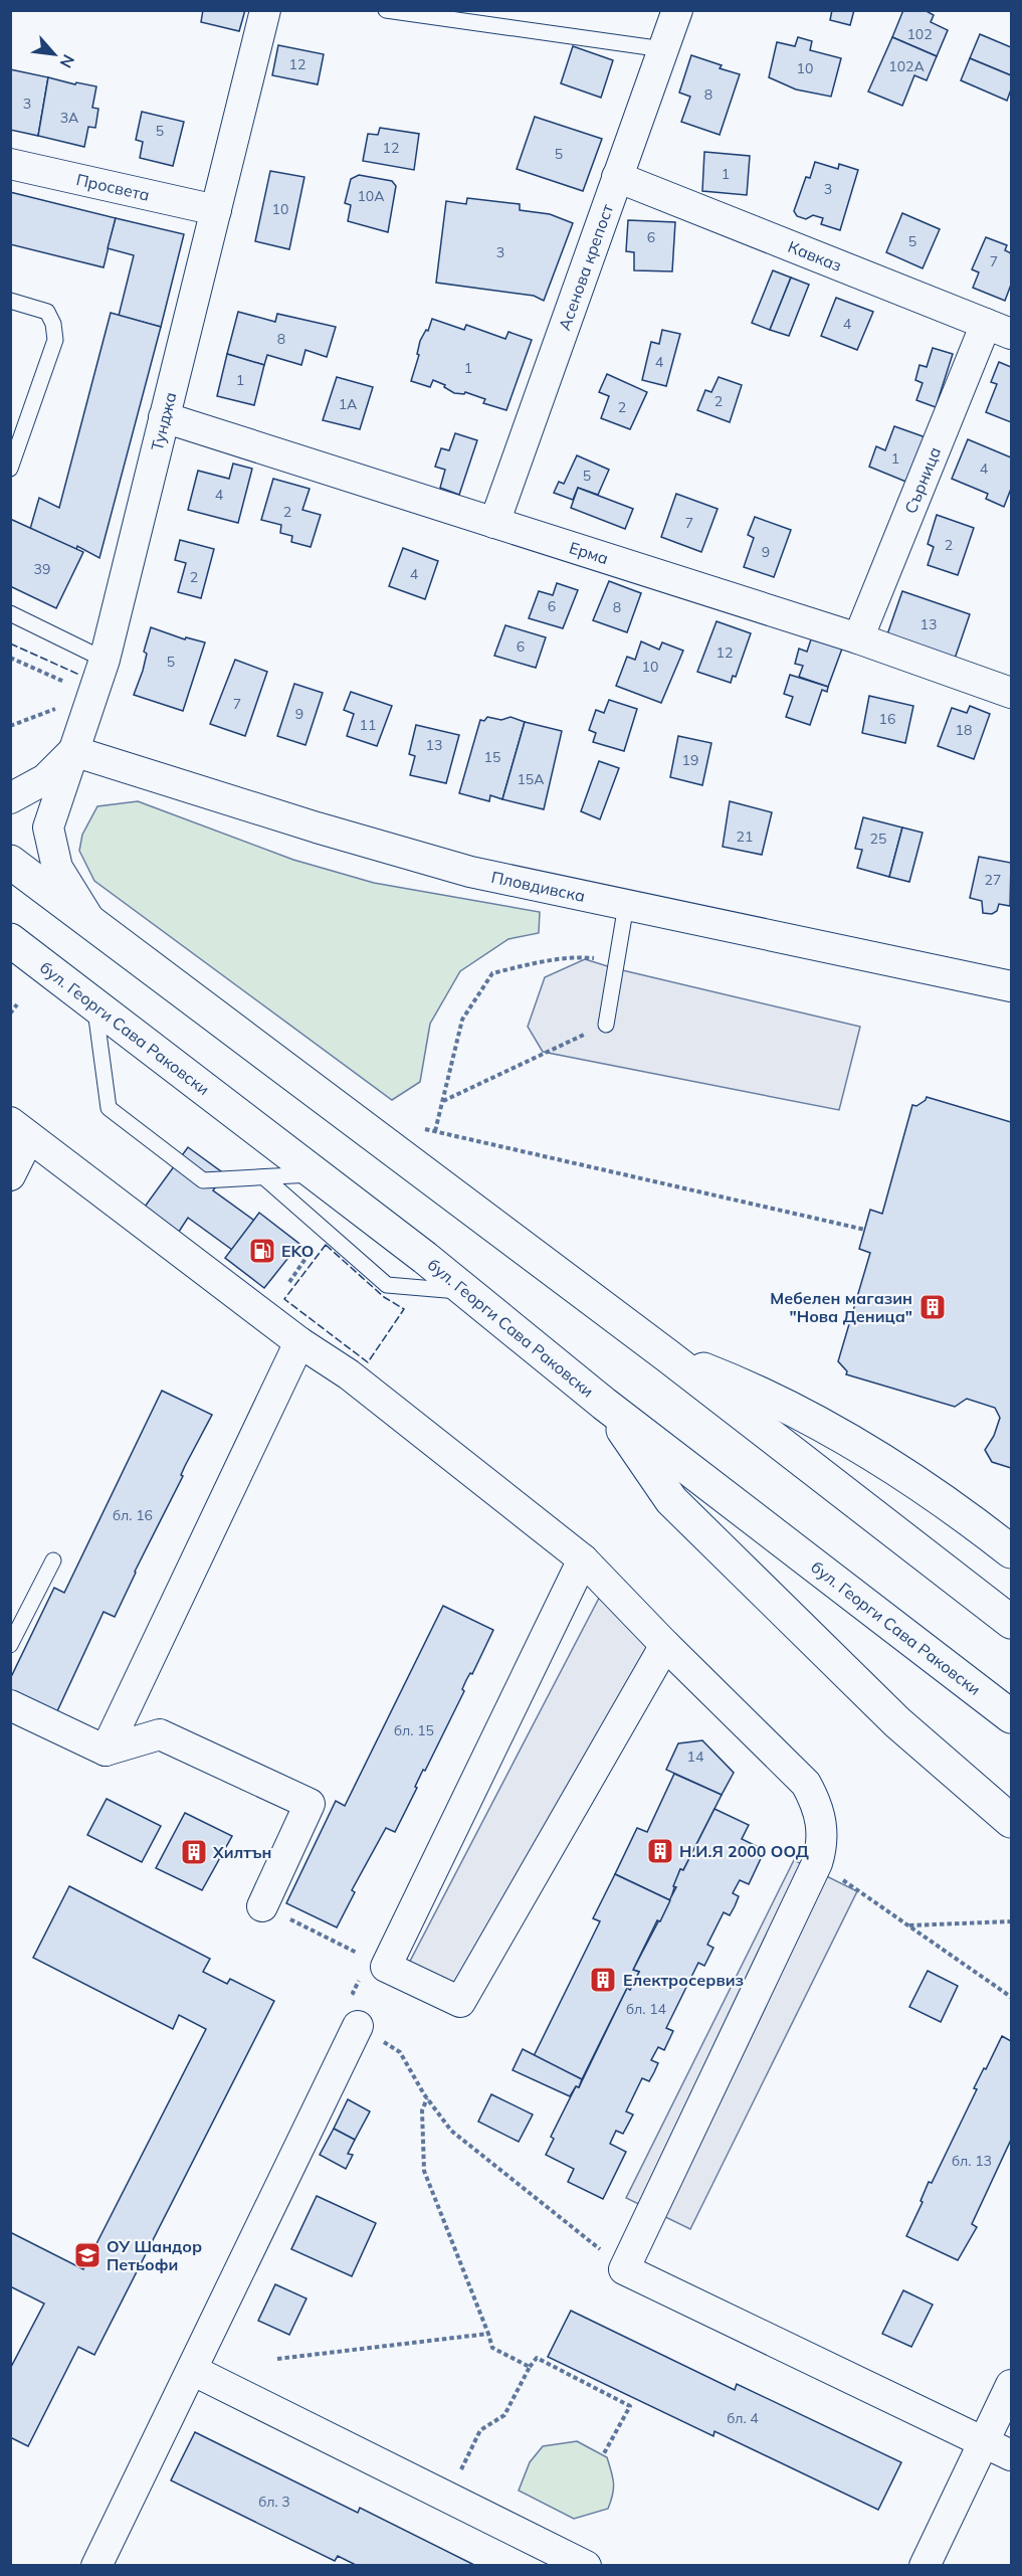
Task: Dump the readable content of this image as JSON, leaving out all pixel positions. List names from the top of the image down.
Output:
{
  "streets": {
    "main road": ["бул. Георги Сава Раковски"],
    "street": [
      "Просвета",
      "Кавказ",
      "Асенова крепост",
      "Тунджа",
      "Сърница",
      "Ерма",
      "Пловдивска"
    ]
  },
  "crossings": [
    ["Просвета", "Тунджа"],
    ["Кавказ", "Асенова крепост"],
    ["Кавказ", "Сърница"],
    ["Асенова крепост", "Ерма"],
    ["Тунджа", "Ерма"],
    ["Тунджа", "Пловдивска"],
    ["Сърница", "Ерма"]
  ],
  "places": {
    "fuel station": ["EKO"],
    "building": [
      "Мебелен магазин \"Нова Деница\"",
      "Н.И.Я 2000 ООД",
      "Хилтън",
      "Електросервиз"
    ],
    "school or university": ["ОУ Шандор Петьофи"]
  },
  "house_numbers": [
    "102",
    "12",
    "102А",
    "10",
    "8",
    "3",
    "3А",
    "5",
    "12",
    "5",
    "1",
    "3",
    "10А",
    "10",
    "6",
    "5",
    "3",
    "7",
    "4",
    "8",
    "4",
    "1",
    "1",
    "2",
    "1А",
    "2",
    "1",
    "4",
    "5",
    "4",
    "2",
    "7",
    "2",
    "9",
    "39",
    "4",
    "2",
    "6",
    "8",
    "13",
    "6",
    "12",
    "5",
    "10",
    "7",
    "9",
    "16",
    "11",
    "18",
    "13",
    "15",
    "19",
    "15А",
    "21",
    "25",
    "27",
    "бл. 16",
    "бл. 15",
    "14",
    "бл. 14",
    "бл. 13",
    "бл. 4",
    "бл. 3"
  ],
  "north": "bottom right"
}
